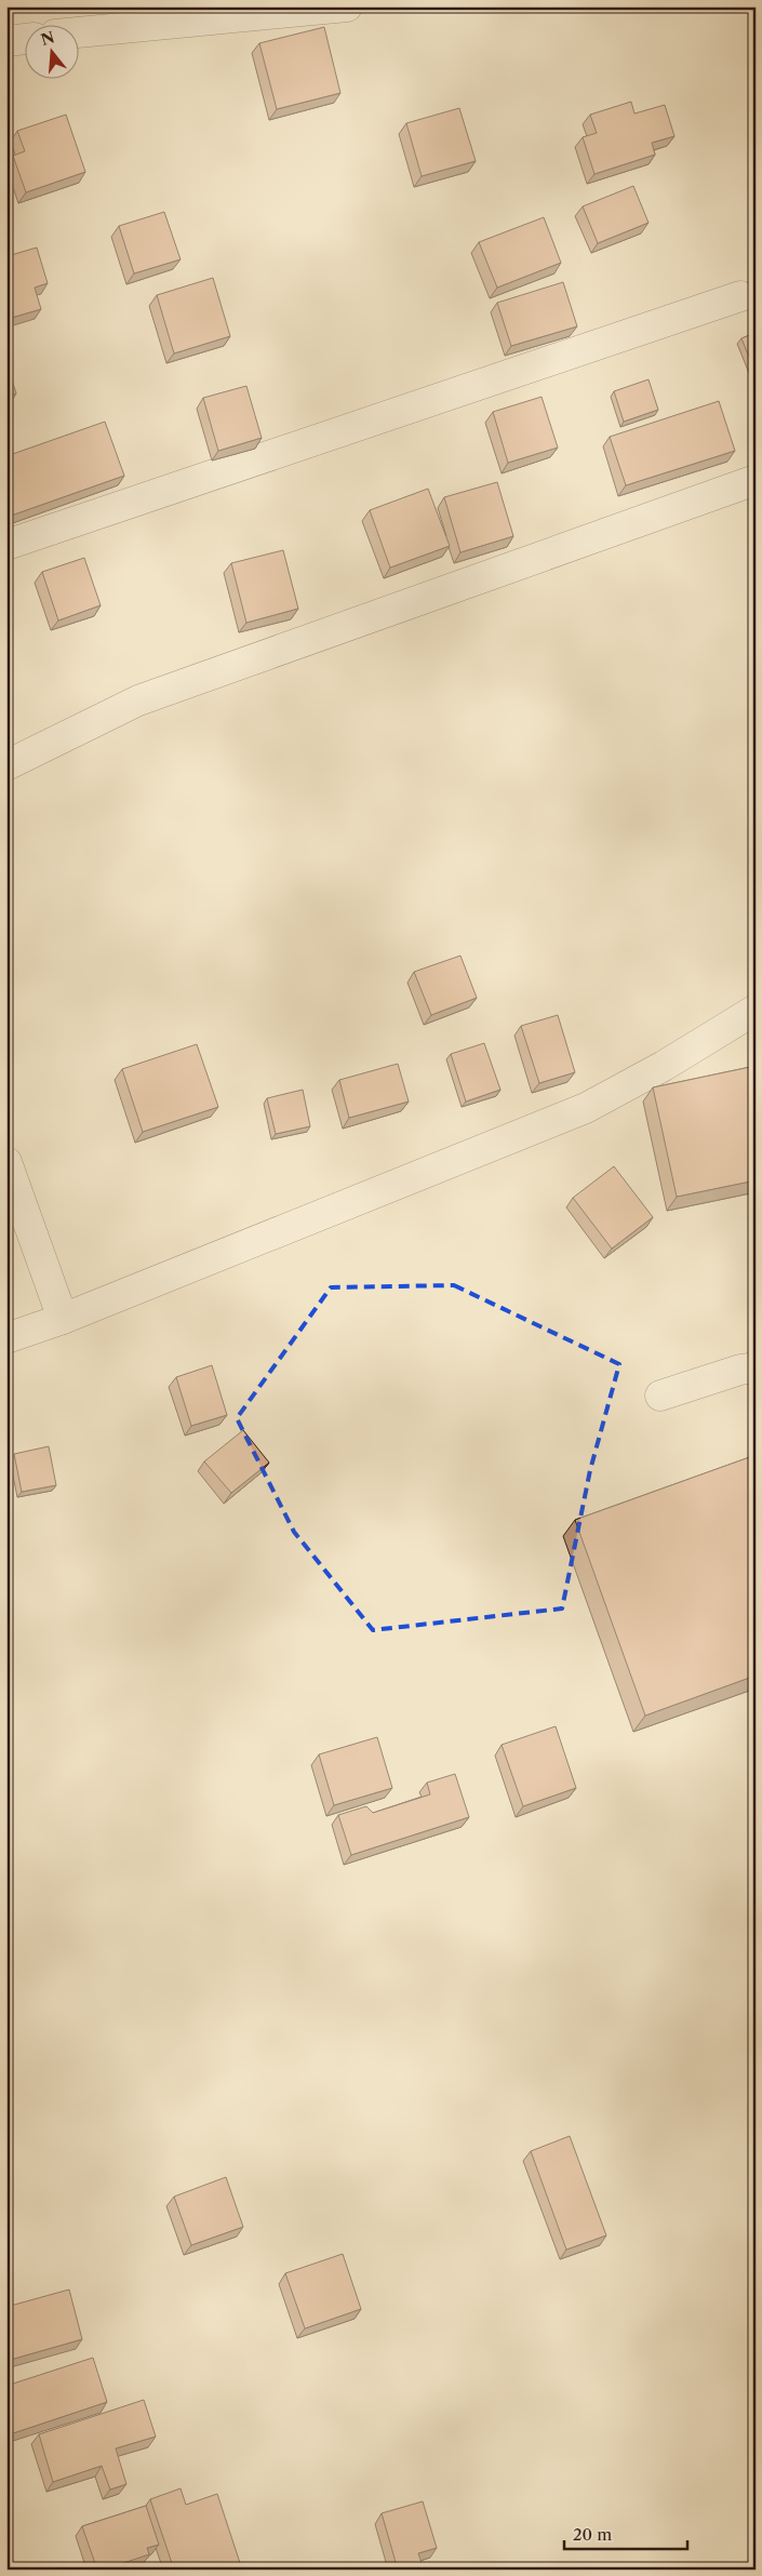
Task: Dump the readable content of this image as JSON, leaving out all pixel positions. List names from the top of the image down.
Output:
{
  "scale_bar": "20 m",
  "north": "top"
}
